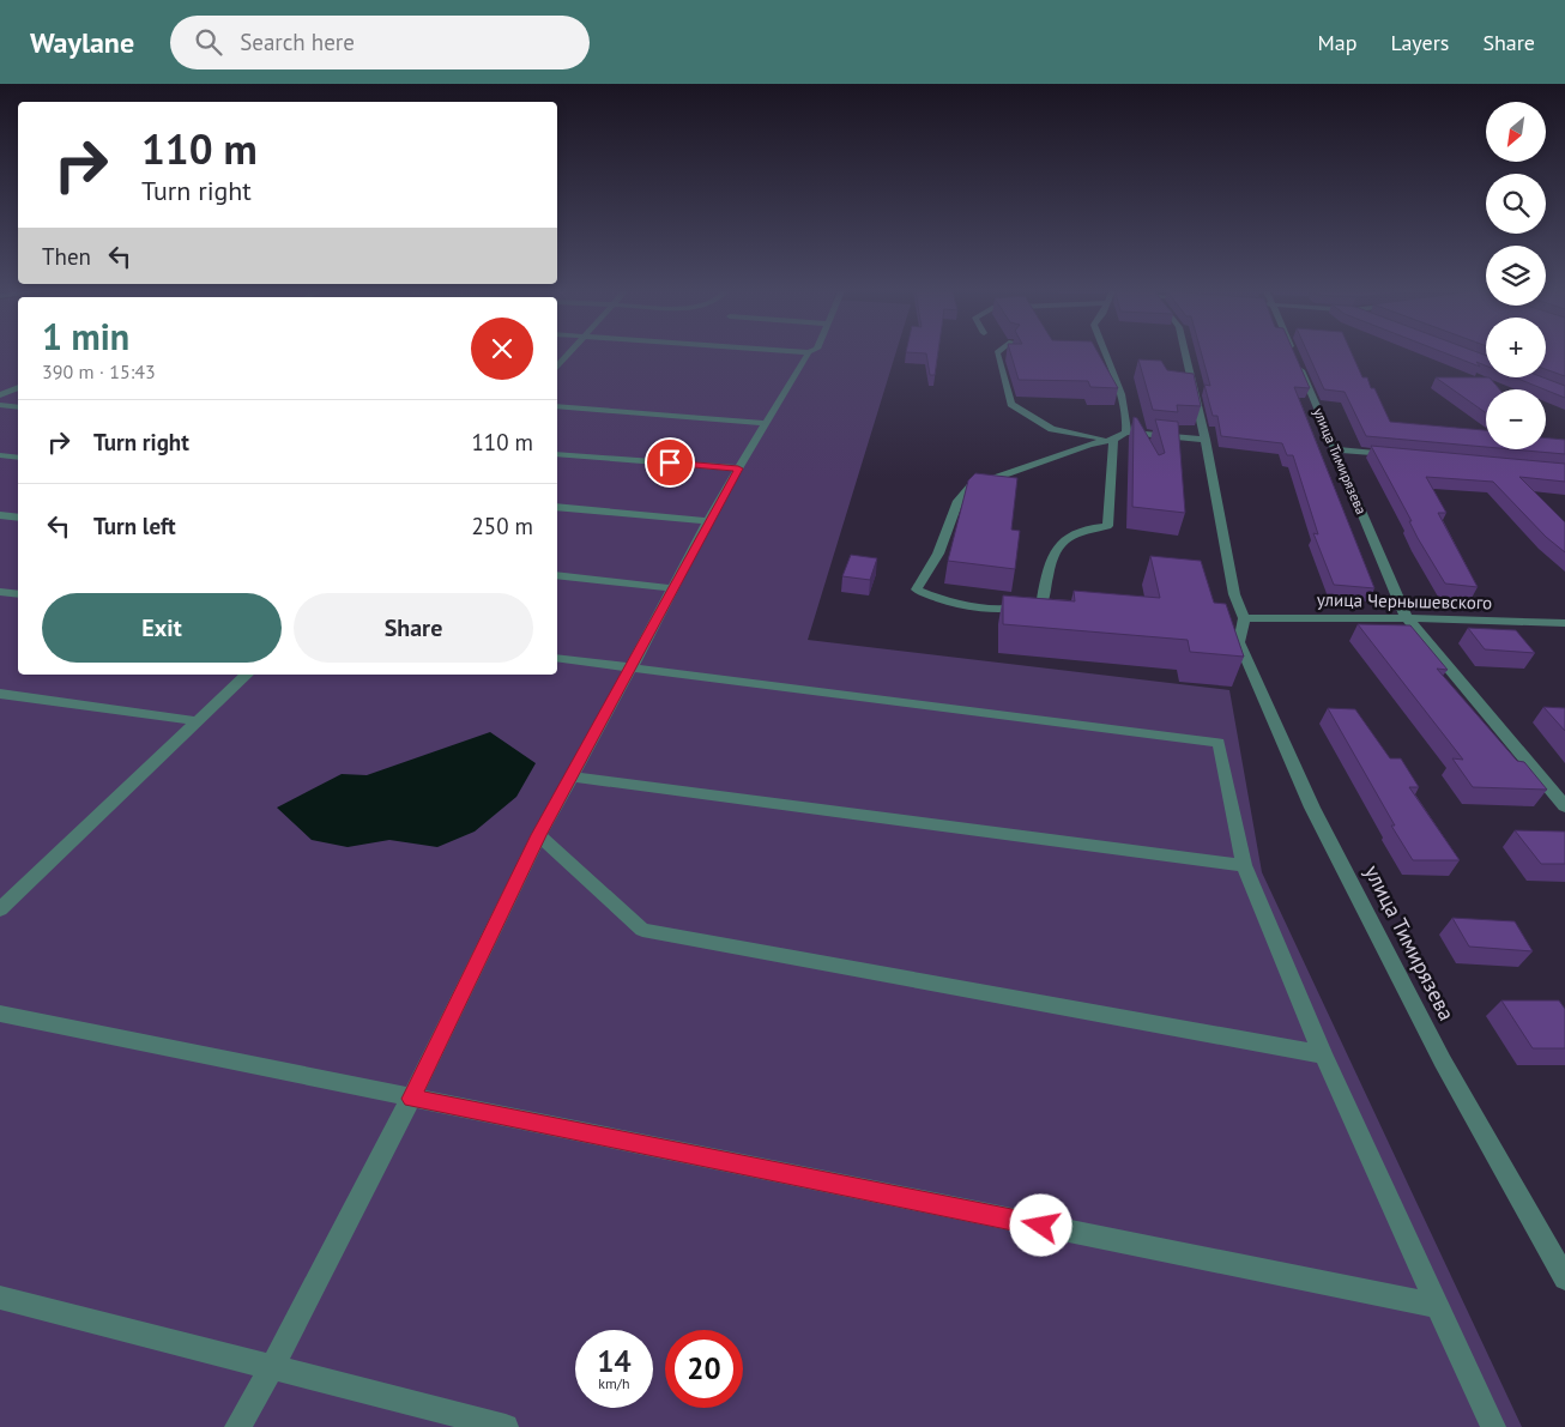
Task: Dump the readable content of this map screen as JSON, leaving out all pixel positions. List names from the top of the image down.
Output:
{
  "streets": {
    "street": ["улица Тимирязева", "улица Чернышевского"]
  },
  "crossings": [
    ["улица Тимирязева", "улица Чернышевского"]
  ],
  "north": "bottom left",
  "page": {
    "header": "Waylane",
    "search": "Search here",
    "nav": ["Map", "Layers", "Share"],
    "map_buttons": ["+", "−"],
    "turn": ["110 m", "Turn right"],
    "then": "Then",
    "heading": ["1 min", "390 m · 15:43"],
    "list": [
      {
        "name": "Turn right",
        "value": "110 m"
      },
      {
        "name": "Turn left",
        "value": "250 m"
      }
    ],
    "buttons": ["Exit", "Share"],
    "speed": "14 km/h",
    "limit": "20"
  }
}
